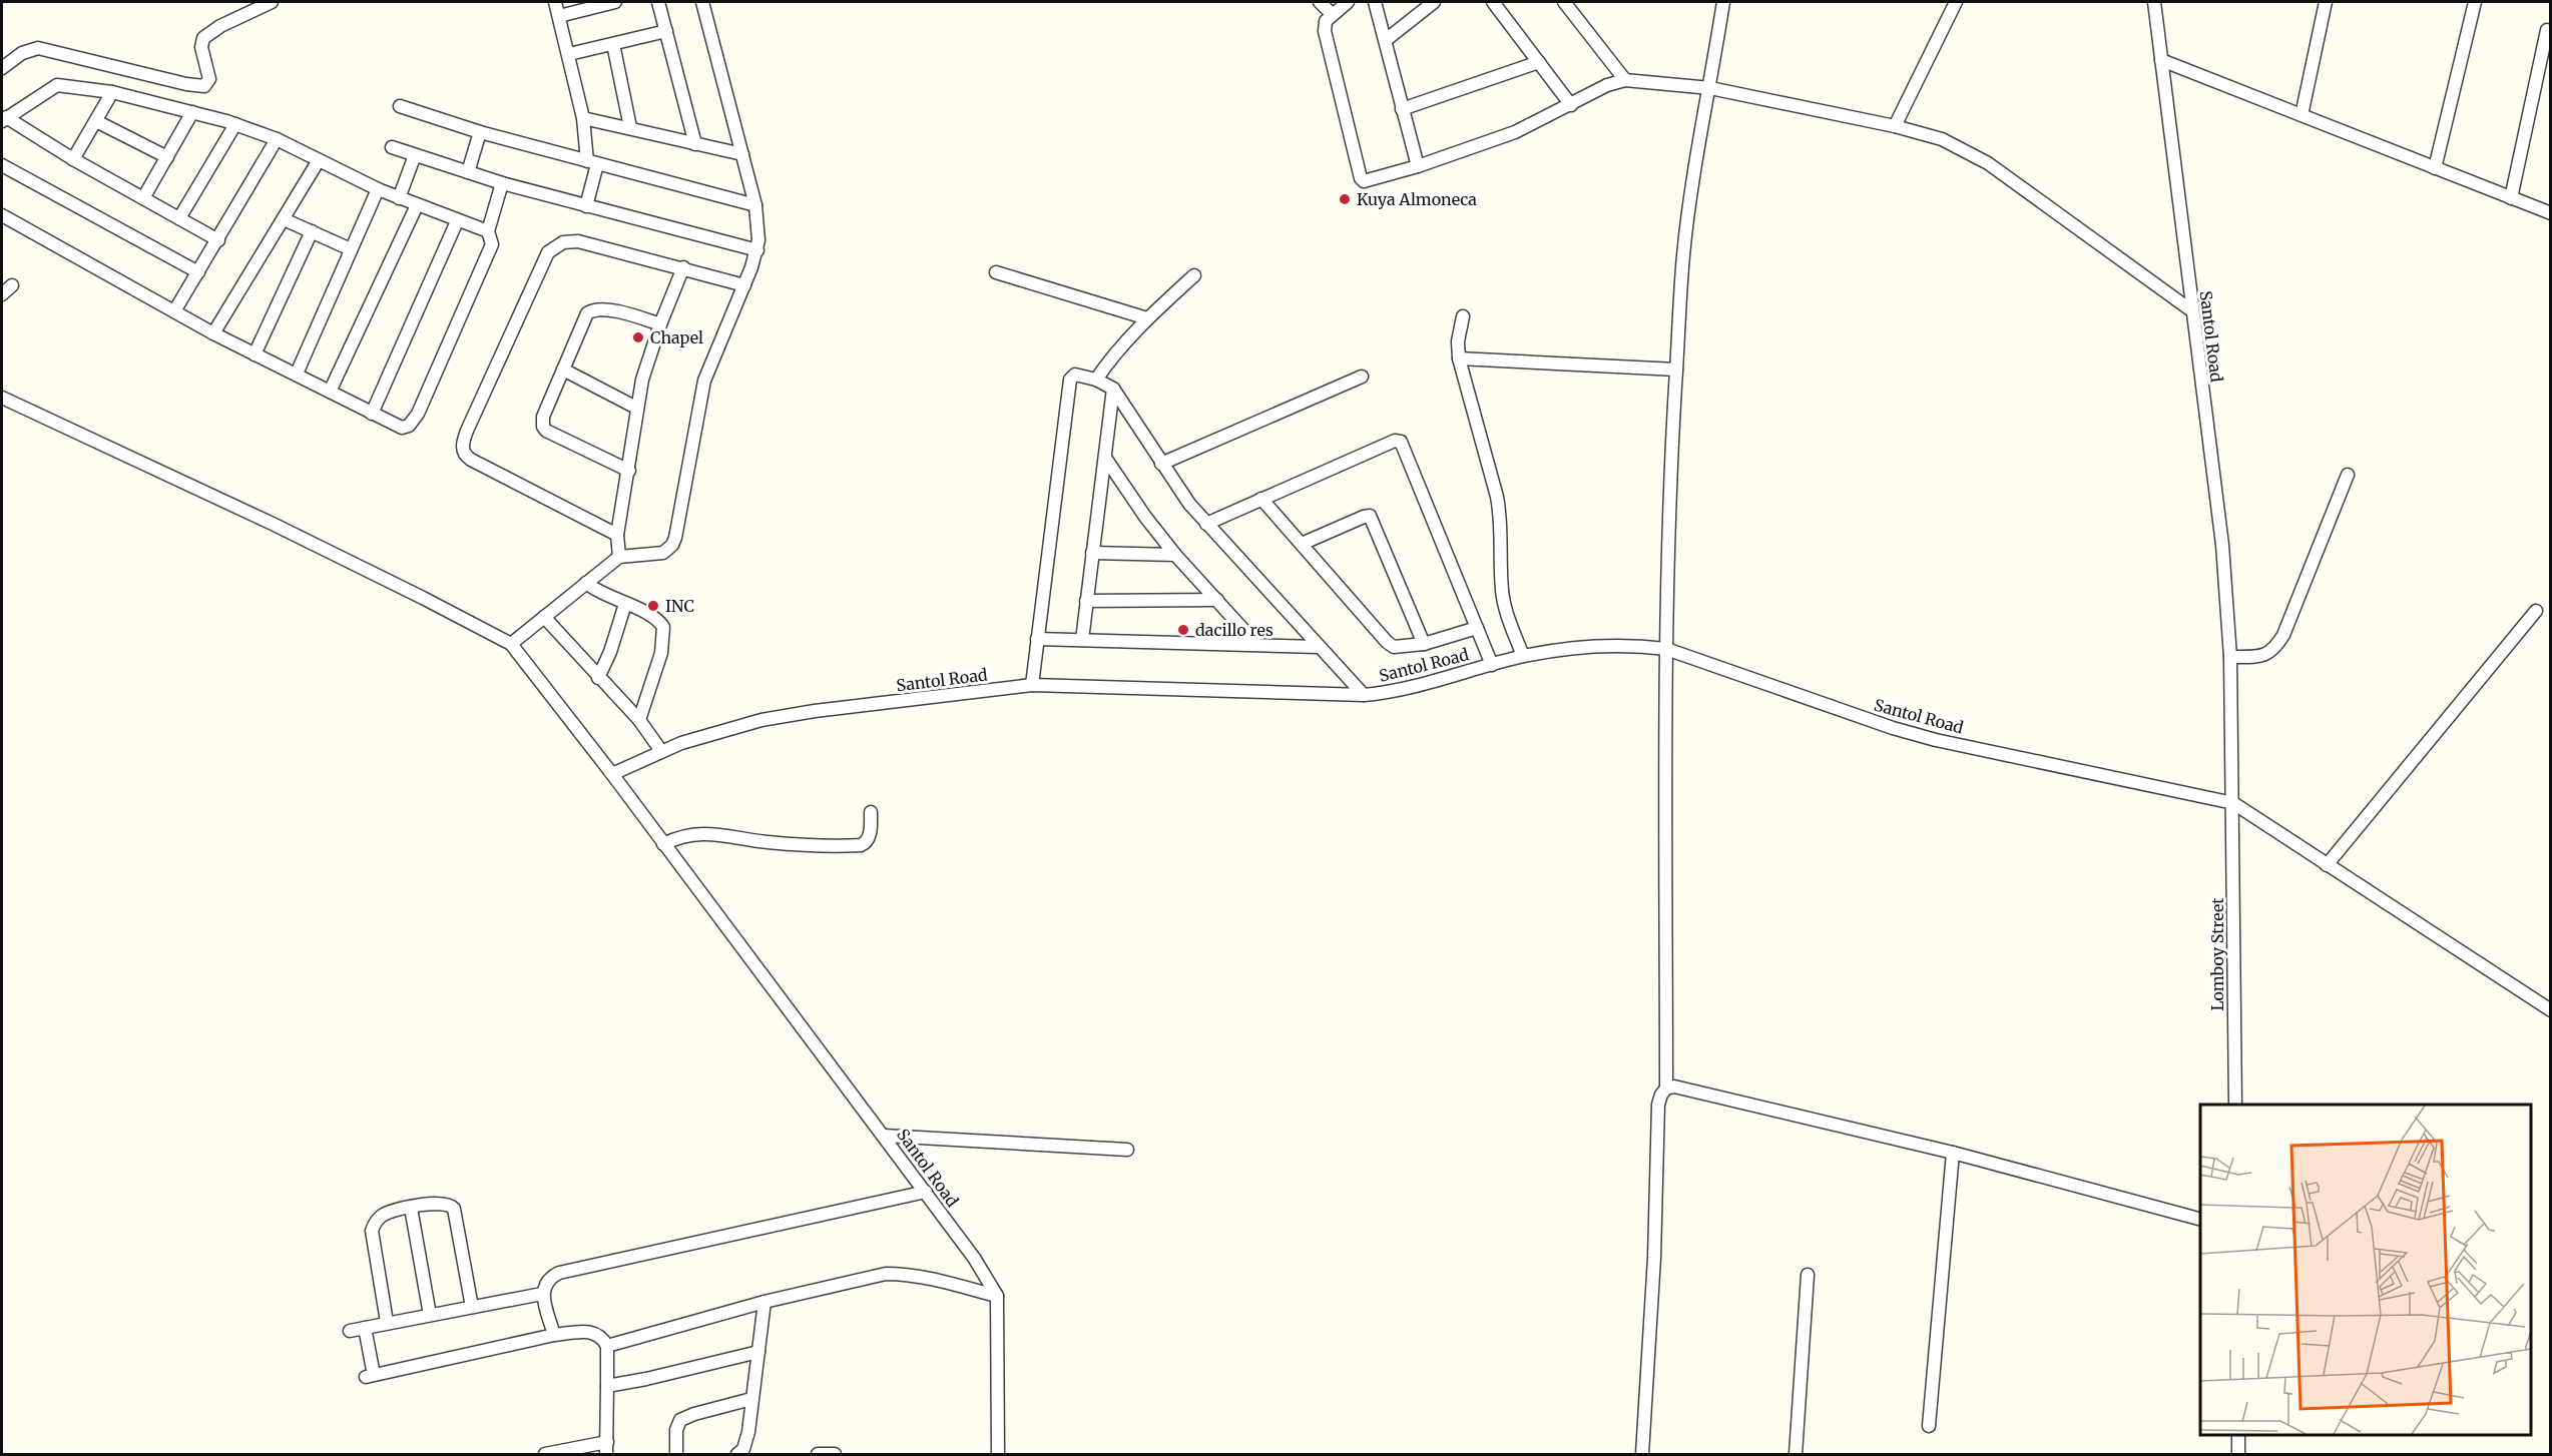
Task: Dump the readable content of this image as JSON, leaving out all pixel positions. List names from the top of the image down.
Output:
{
  "streets": {
    "street": ["Santol Road", "Lomboy Street"]
  },
  "crossings": [
    ["Santol Road", "Lomboy Street"]
  ],
  "places": [
    "Kuya Almoneca",
    "Chapel",
    "INC",
    "dacillo res"
  ]
}
